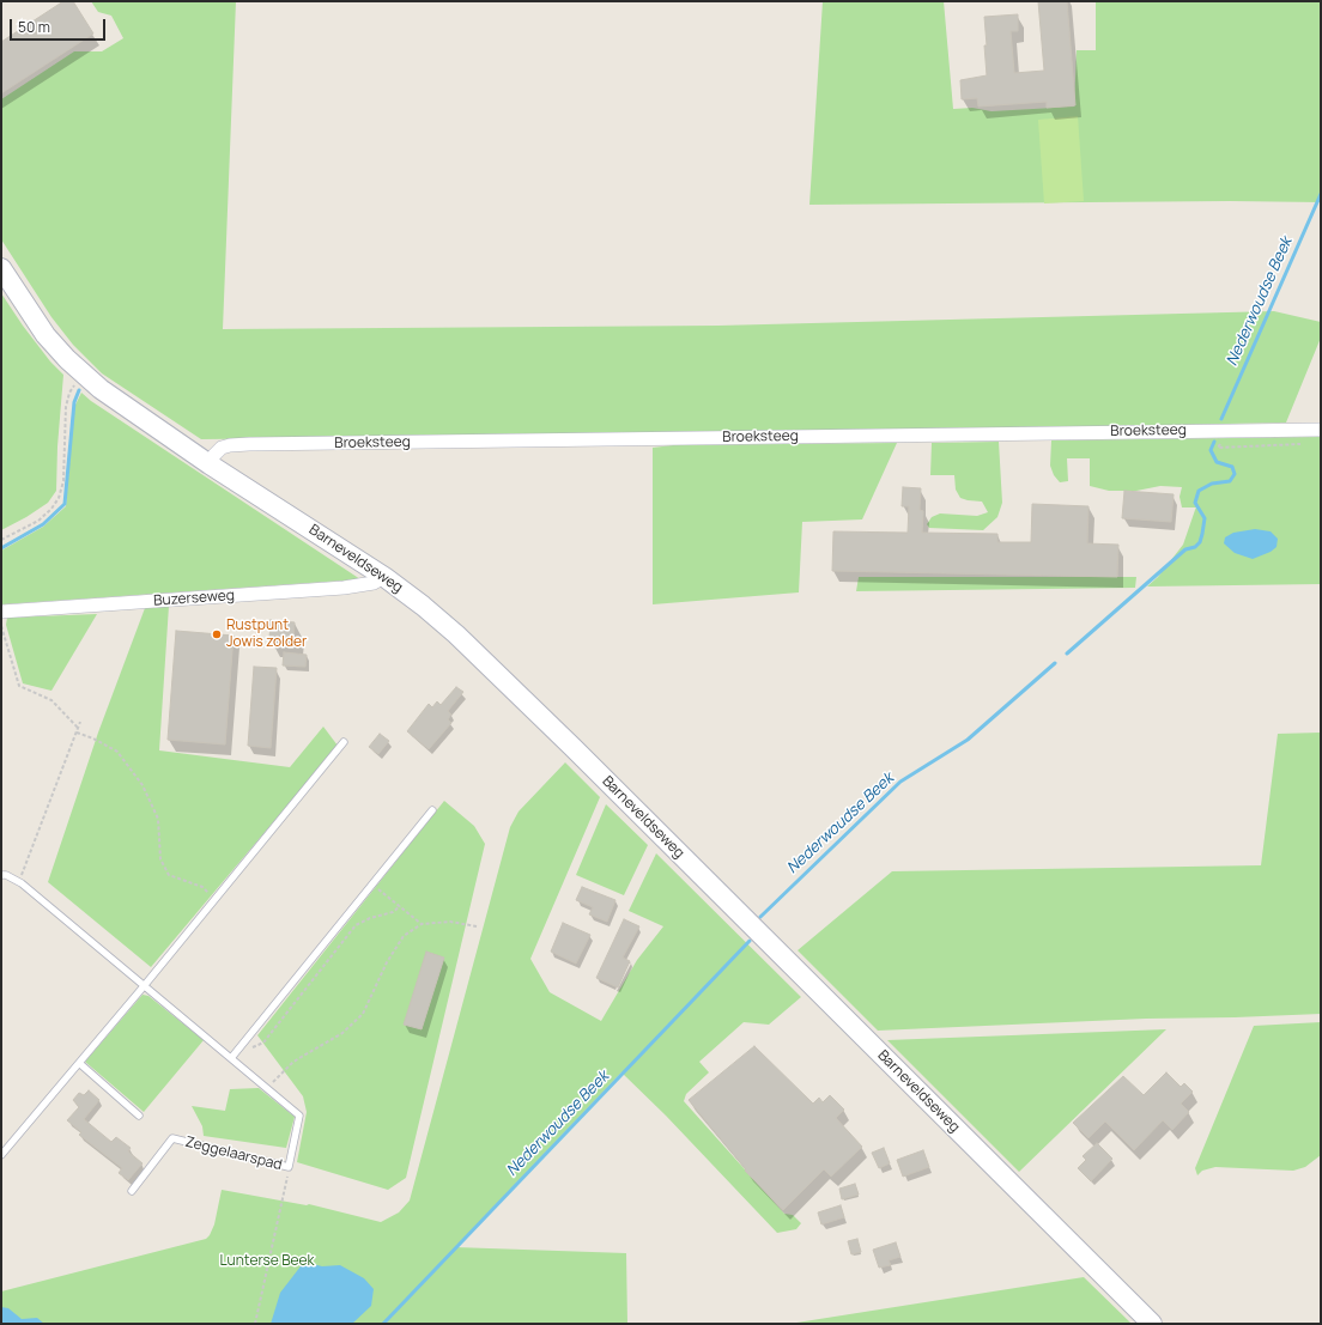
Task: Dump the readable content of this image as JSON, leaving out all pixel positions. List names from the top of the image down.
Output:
{
  "streets": {
    "main road": ["Barneveldseweg"],
    "street": ["Broeksteeg", "Buzerseweg"],
    "lane": ["Zeggelaarspad"]
  },
  "crossings": [
    ["Broeksteeg", "Barneveldseweg"],
    ["Barneveldseweg", "Buzerseweg"]
  ],
  "water": ["Nederwoudse Beek"],
  "parks": ["Lunterse Beek"],
  "places": ["Rustpunt Jowis zolder"],
  "scale_bar": "50 m"
}
